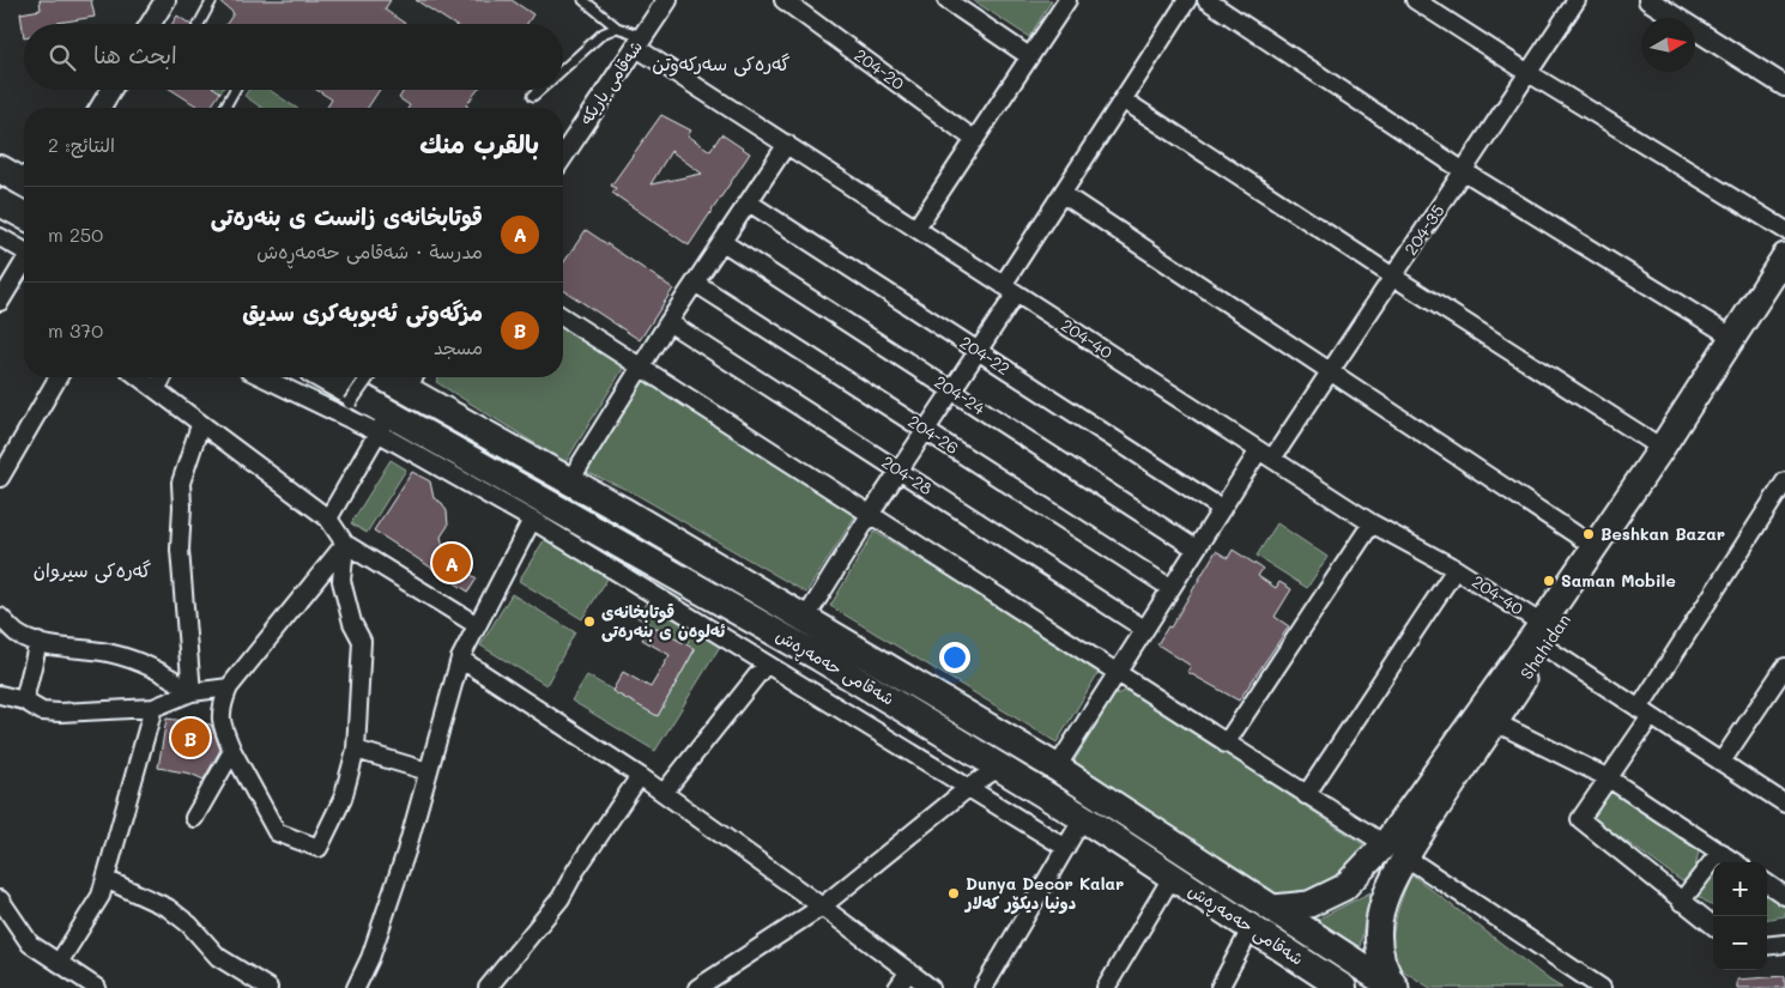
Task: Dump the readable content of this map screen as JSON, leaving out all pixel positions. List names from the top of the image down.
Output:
{
  "streets": {
    "highway": ["شەقامی حەمەڕەش"],
    "main road": ["Shahidan"],
    "street": [
      "204-20",
      "شەقامی باریکە",
      "204-35",
      "204-40",
      "204-22",
      "204-24",
      "204-26",
      "204-28"
    ]
  },
  "crossings": [
    ["شەقامی باریکە", "204-40"],
    ["204-35", "204-40"],
    ["204-35", "204-22"],
    ["204-35", "204-24"],
    ["204-35", "204-26"],
    ["204-35", "204-28"],
    ["204-35", "شەقامی حەمەڕەش"],
    ["204-40", "Shahidan"],
    ["Shahidan", "شەقامی حەمەڕەش"]
  ],
  "districts": ["گەرەکی سەرکەوتن", "گەرەکی سیروان"],
  "places": [
    "Beshkan Bazar",
    "Saman Mobile",
    "قوتابخانەی ئەلوەن ی بنەرەتی",
    "Dunya Decor Kalar دونیا دیکۆر کەلار"
  ],
  "north": "right",
  "page": {
    "search": "ابحث هنا",
    "heading": ["بالقرب منك", "النتائج: 2"],
    "list": [
      {
        "mark": "A",
        "name": "قوتابخانەی زانست ی بنەرەتی",
        "note": "مدرسة · شەقامی حەمەڕەش",
        "value": "250 m"
      },
      {
        "mark": "B",
        "name": "مزگەوتی ئەبوبەکری سدیق",
        "note": "مسجد",
        "value": "370 m"
      }
    ],
    "pins": ["A", "B"],
    "map_buttons": ["+", "−"]
  }
}
